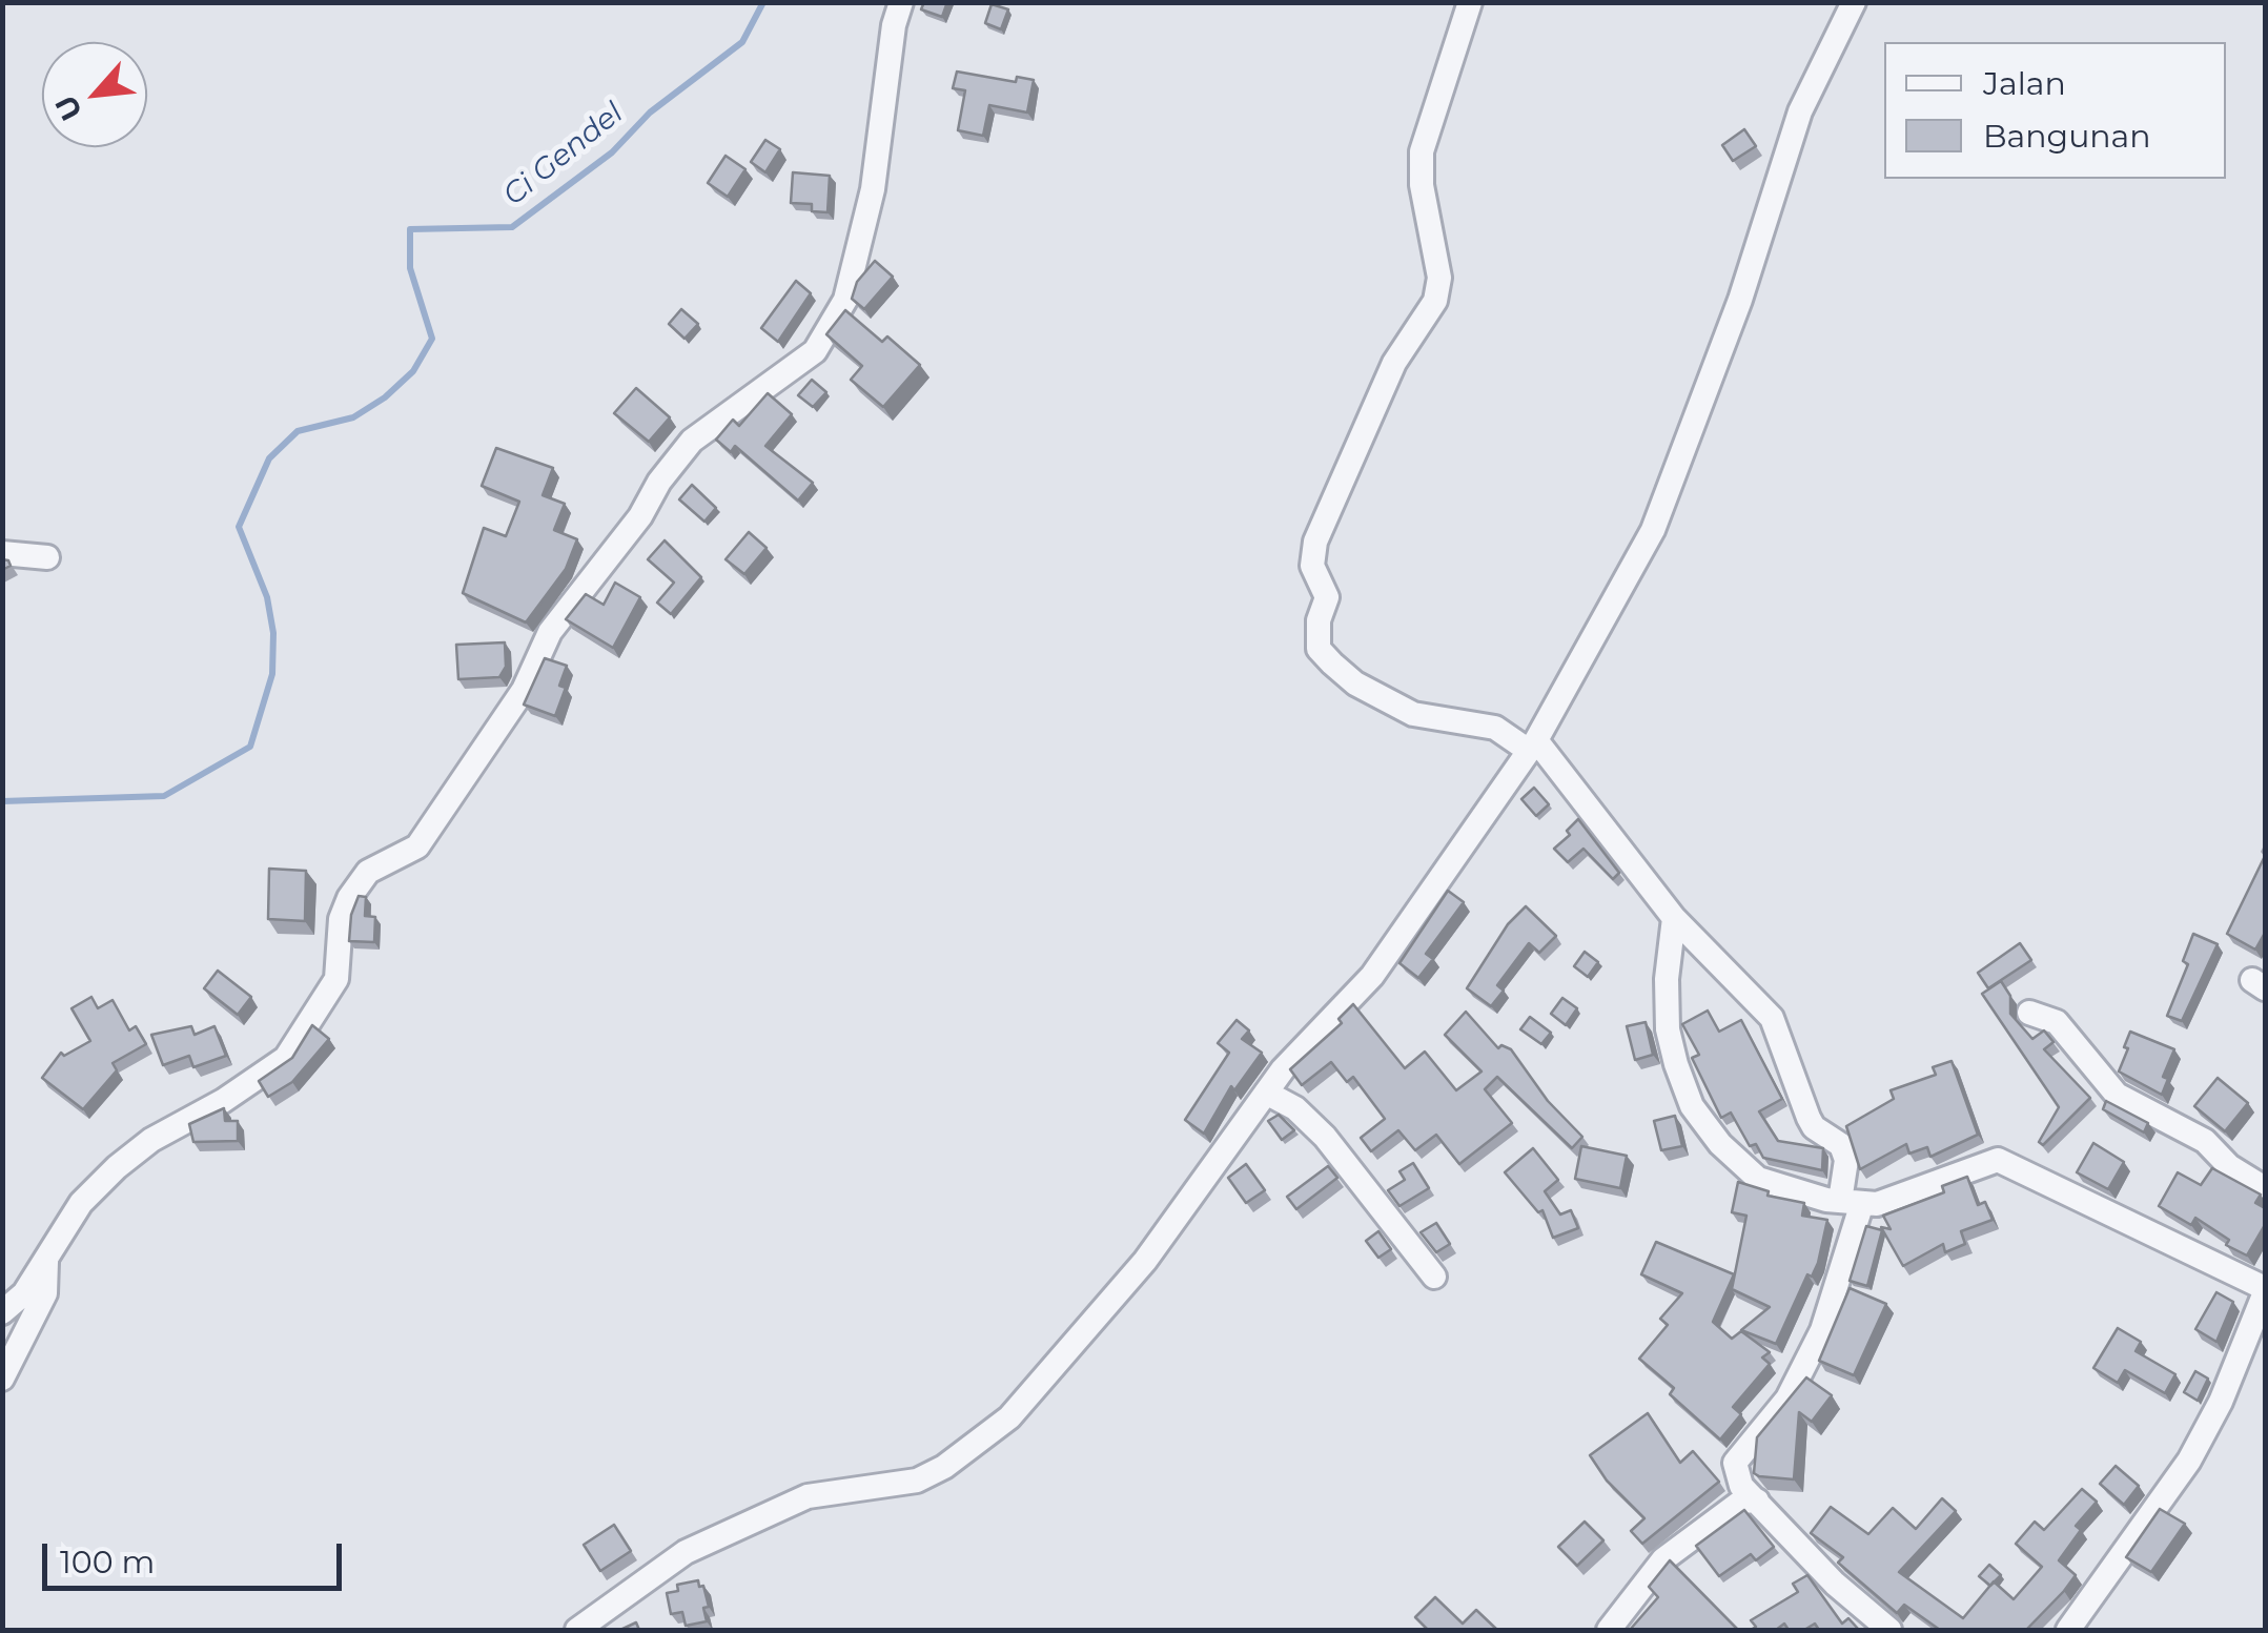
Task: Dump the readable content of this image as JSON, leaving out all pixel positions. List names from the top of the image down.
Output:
{
  "water": ["Ci Gendel"],
  "legend": ["Jalan", "Bangunan"],
  "scale_bar": "100 m",
  "north": "bottom left"
}
